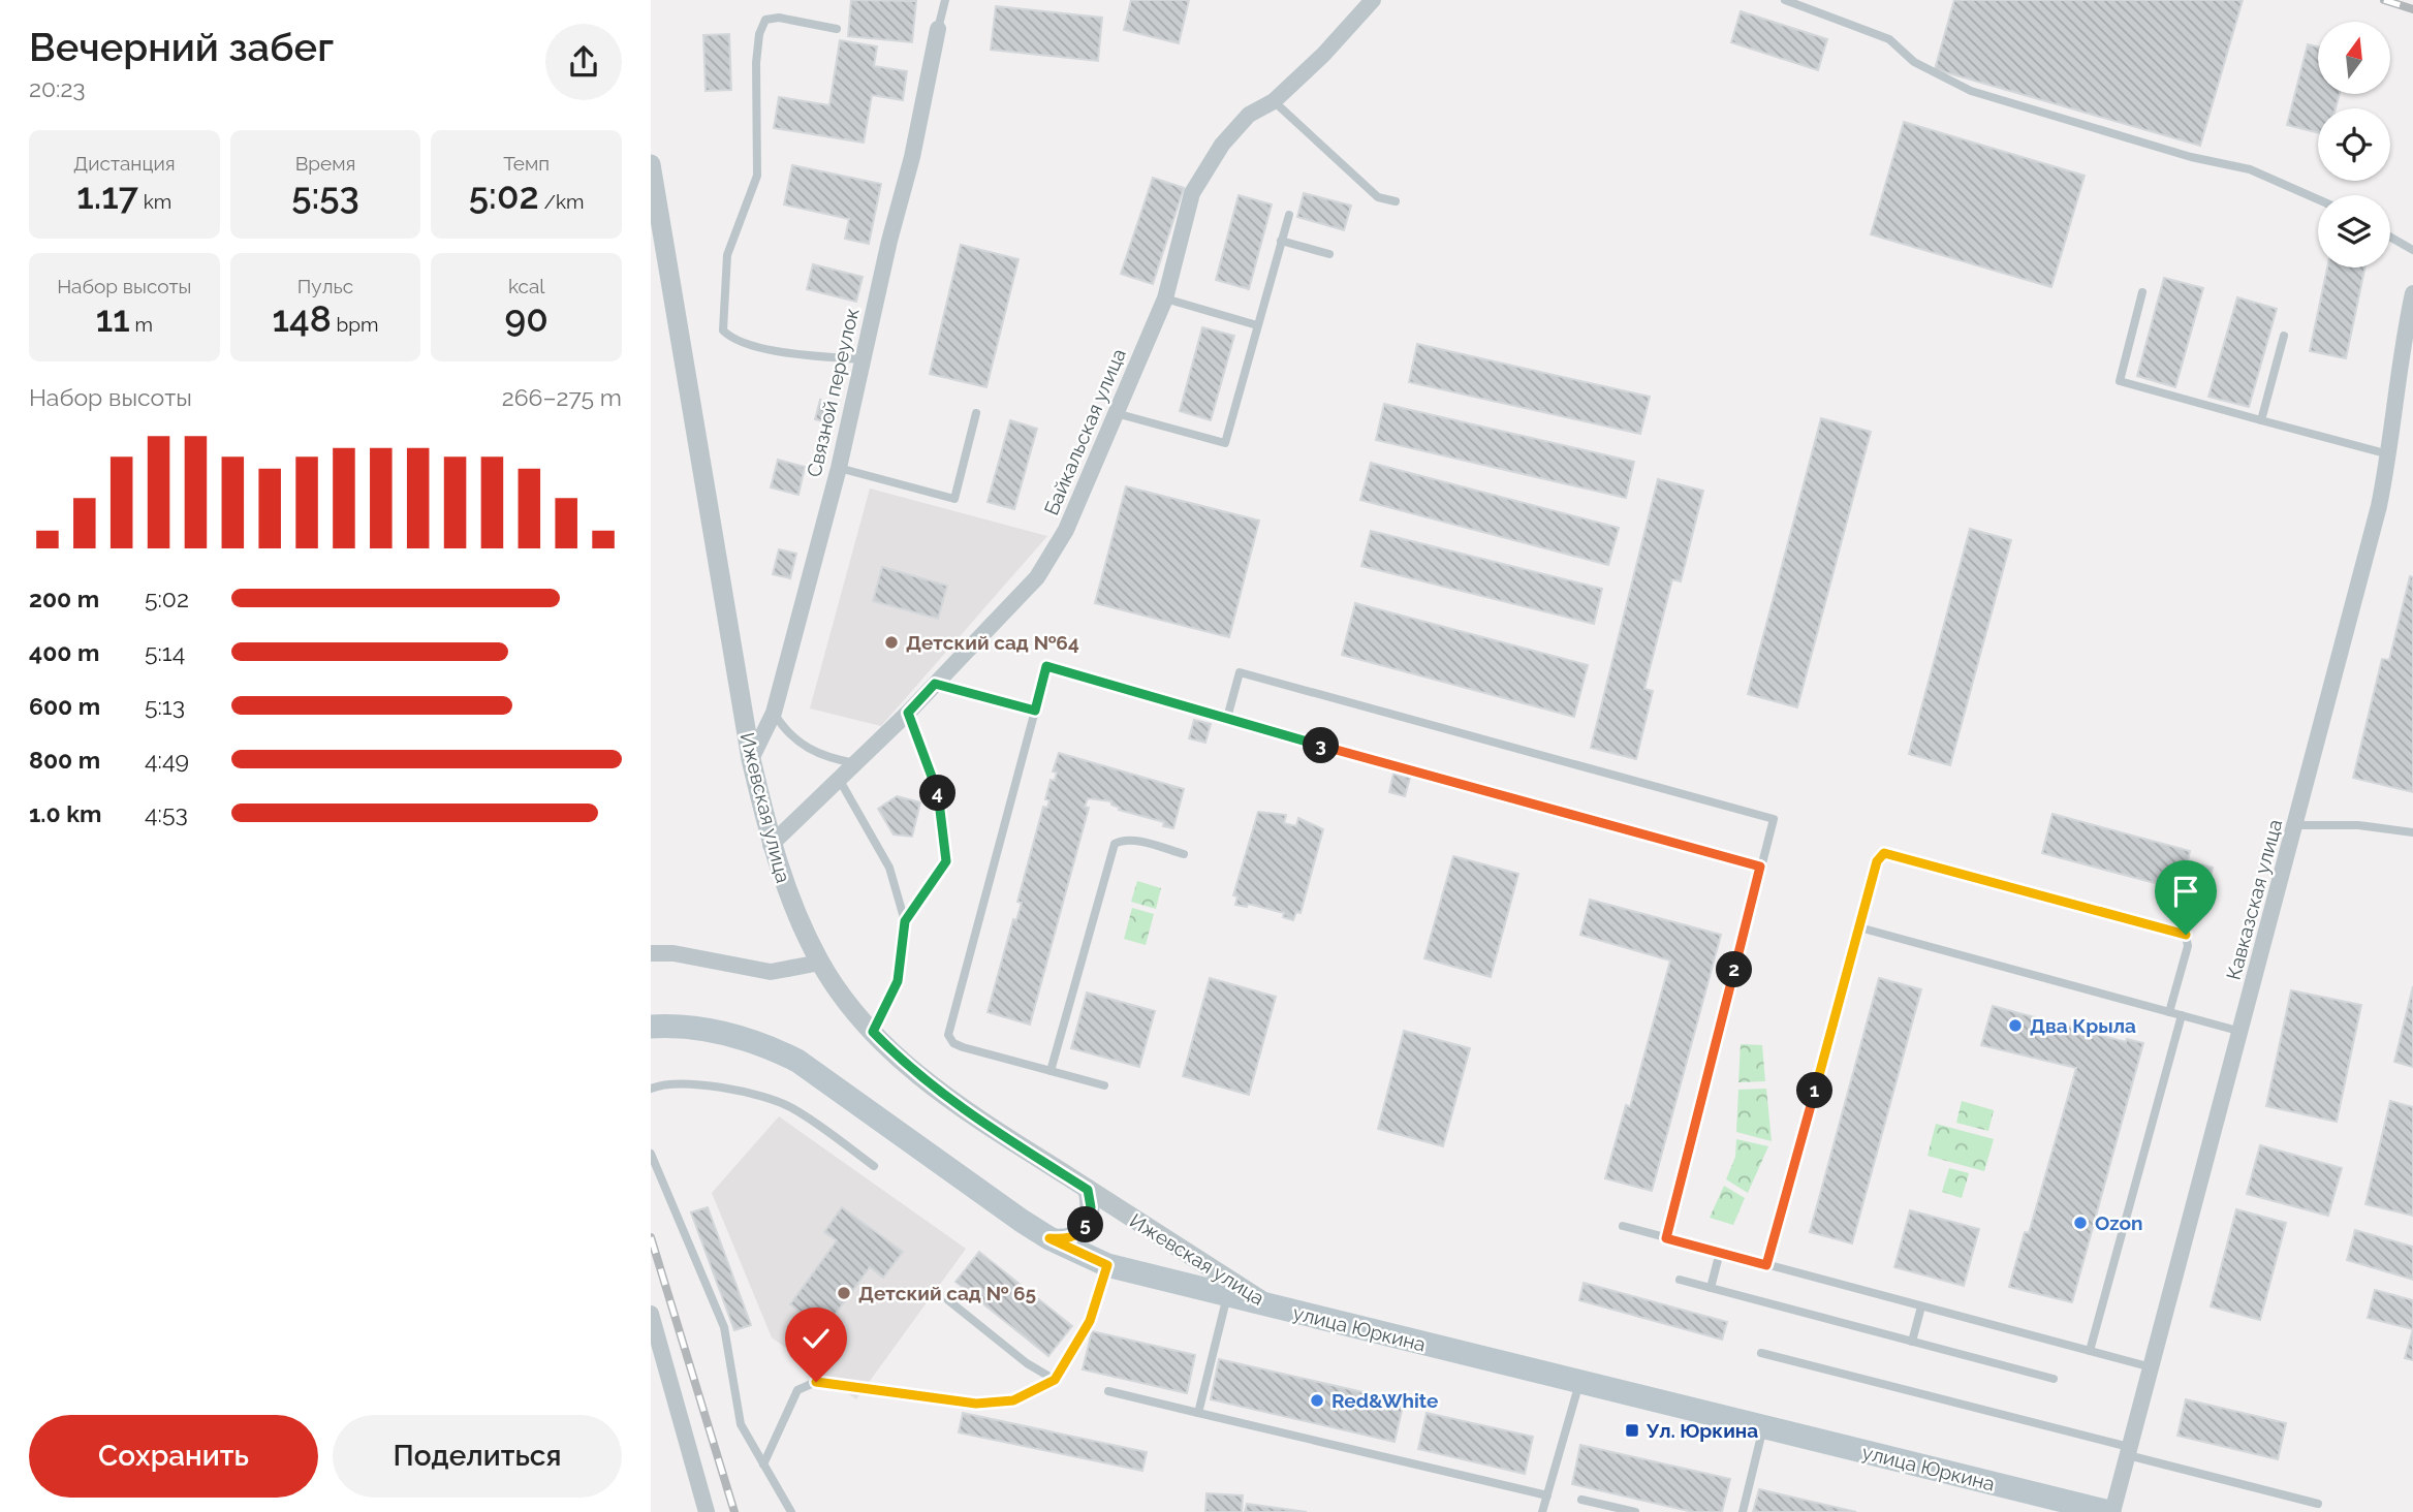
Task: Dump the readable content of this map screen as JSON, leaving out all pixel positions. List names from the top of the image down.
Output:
{
  "streets": {
    "main road": ["улица Юркина"],
    "street": [
      "Связной переулок",
      "Байкальская улица",
      "Ижевская улица",
      "Кавказская улица"
    ]
  },
  "crossings": [
    ["Связной переулок", "Ижевская улица"],
    ["Байкальская улица", "Ижевская улица"],
    ["Ижевская улица", "улица Юркина"],
    ["Кавказская улица", "улица Юркина"]
  ],
  "places": {
    "other": [
      "Детский сад №64",
      "Два Крыла",
      "Ozon",
      "Детский сад № 65",
      "Red&White"
    ],
    "transit": ["Ул. Юркина"]
  },
  "north": "top",
  "page": {
    "heading": ["Вечерний забег", "20:23"],
    "stats": [
      ["Дистанция", "1.17 km"],
      ["Время", "5:53"],
      ["Темп", "5:02 /km"],
      ["Набор высоты", "11 m"],
      ["Пульс", "148 bpm"],
      ["kcal", "90"]
    ],
    "chart": ["Набор высоты", "266–275 m"],
    "list": [
      {
        "name": "200 m",
        "note": "5:02"
      },
      {
        "name": "400 m",
        "note": "5:14"
      },
      {
        "name": "600 m",
        "note": "5:13"
      },
      {
        "name": "800 m",
        "note": "4:49"
      },
      {
        "name": "1.0 km",
        "note": "4:53"
      }
    ],
    "pins": [
      "3",
      "4",
      "2",
      "1",
      "5"
    ],
    "buttons": ["Сохранить", "Поделиться"]
  }
}
